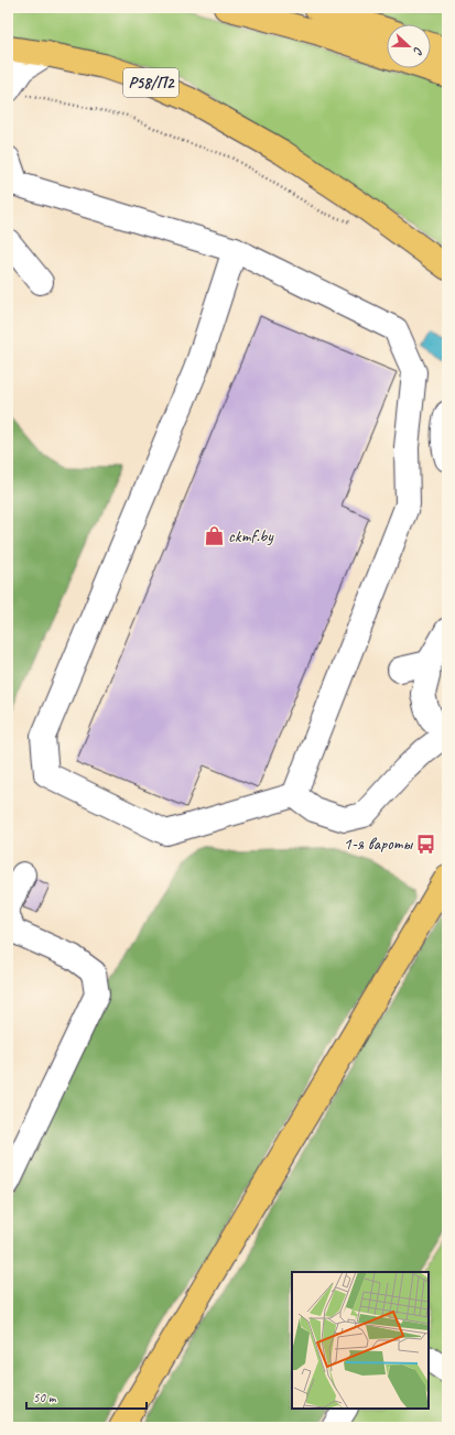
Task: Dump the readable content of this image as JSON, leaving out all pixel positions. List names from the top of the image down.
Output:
{
  "streets": {
    "main road": ["Р58/П2"]
  },
  "places": {
    "shop": ["ckmf.by"],
    "bus stop": ["1-я вароты"]
  },
  "scale_bar": "50 m",
  "north": "right"
}
